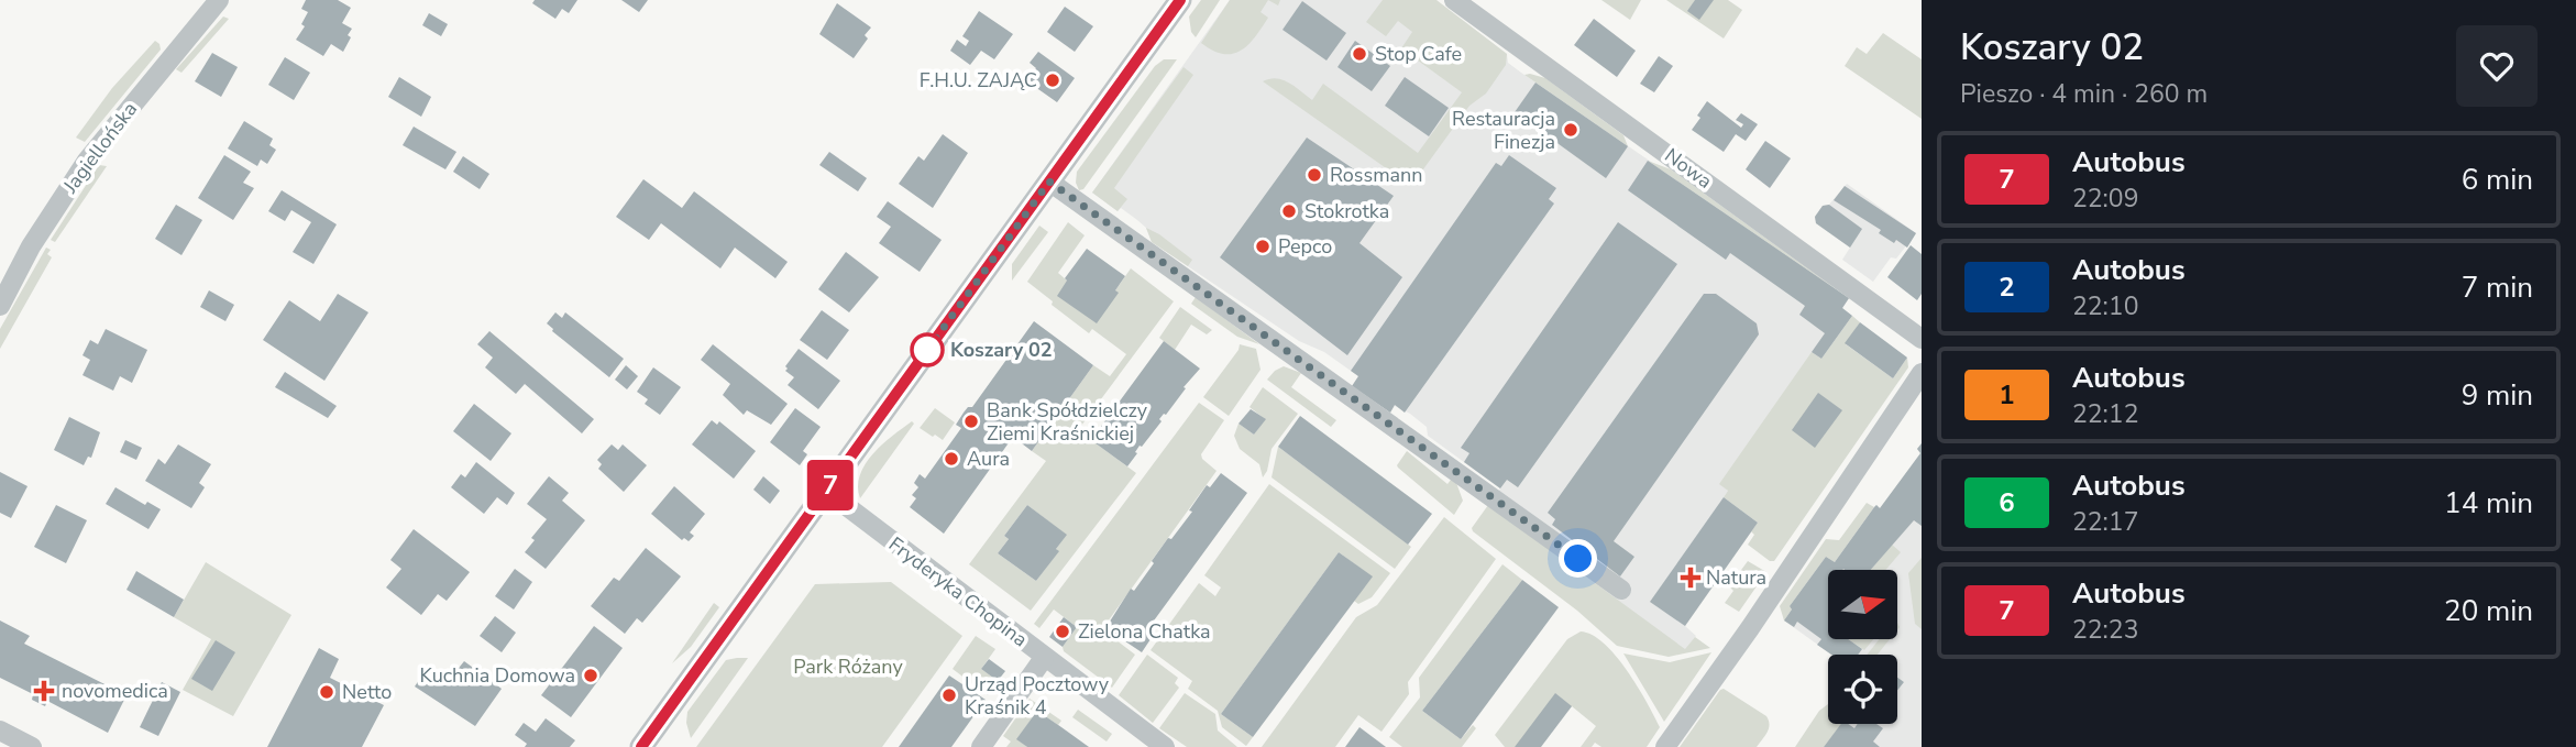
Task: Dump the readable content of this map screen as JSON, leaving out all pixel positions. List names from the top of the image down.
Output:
{
  "streets": {
    "street": ["Jagiellońska", "Nowa", "Fryderyka Chopina"]
  },
  "parks": ["Park Różany"],
  "places": {
    "other": [
      "Stop Cafe",
      "F.H.U. ZAJĄC",
      "Restauracja Finezja",
      "Rossmann",
      "Stokrotka",
      "Pepco",
      "Koszary 02",
      "Bank Spółdzielczy Ziemi Kraśnickiej",
      "Aura",
      "Zielona Chatka",
      "Kuchnia Domowa",
      "Netto",
      "Urząd Pocztowy Kraśnik 4"
    ],
    "health": ["Natura", "novomedica"]
  },
  "lines": ["bus line 7"],
  "north": "right",
  "page": {
    "on_map": "7",
    "heading": ["Koszary 02", "Pieszo · 4 min · 260 m"],
    "list": [
      {
        "mark": "7",
        "name": "Autobus",
        "note": "22:09",
        "value": "6 min"
      },
      {
        "mark": "2",
        "name": "Autobus",
        "note": "22:10",
        "value": "7 min"
      },
      {
        "mark": "1",
        "name": "Autobus",
        "note": "22:12",
        "value": "9 min"
      },
      {
        "mark": "6",
        "name": "Autobus",
        "note": "22:17",
        "value": "14 min"
      },
      {
        "mark": "7",
        "name": "Autobus",
        "note": "22:23",
        "value": "20 min"
      }
    ]
  }
}
